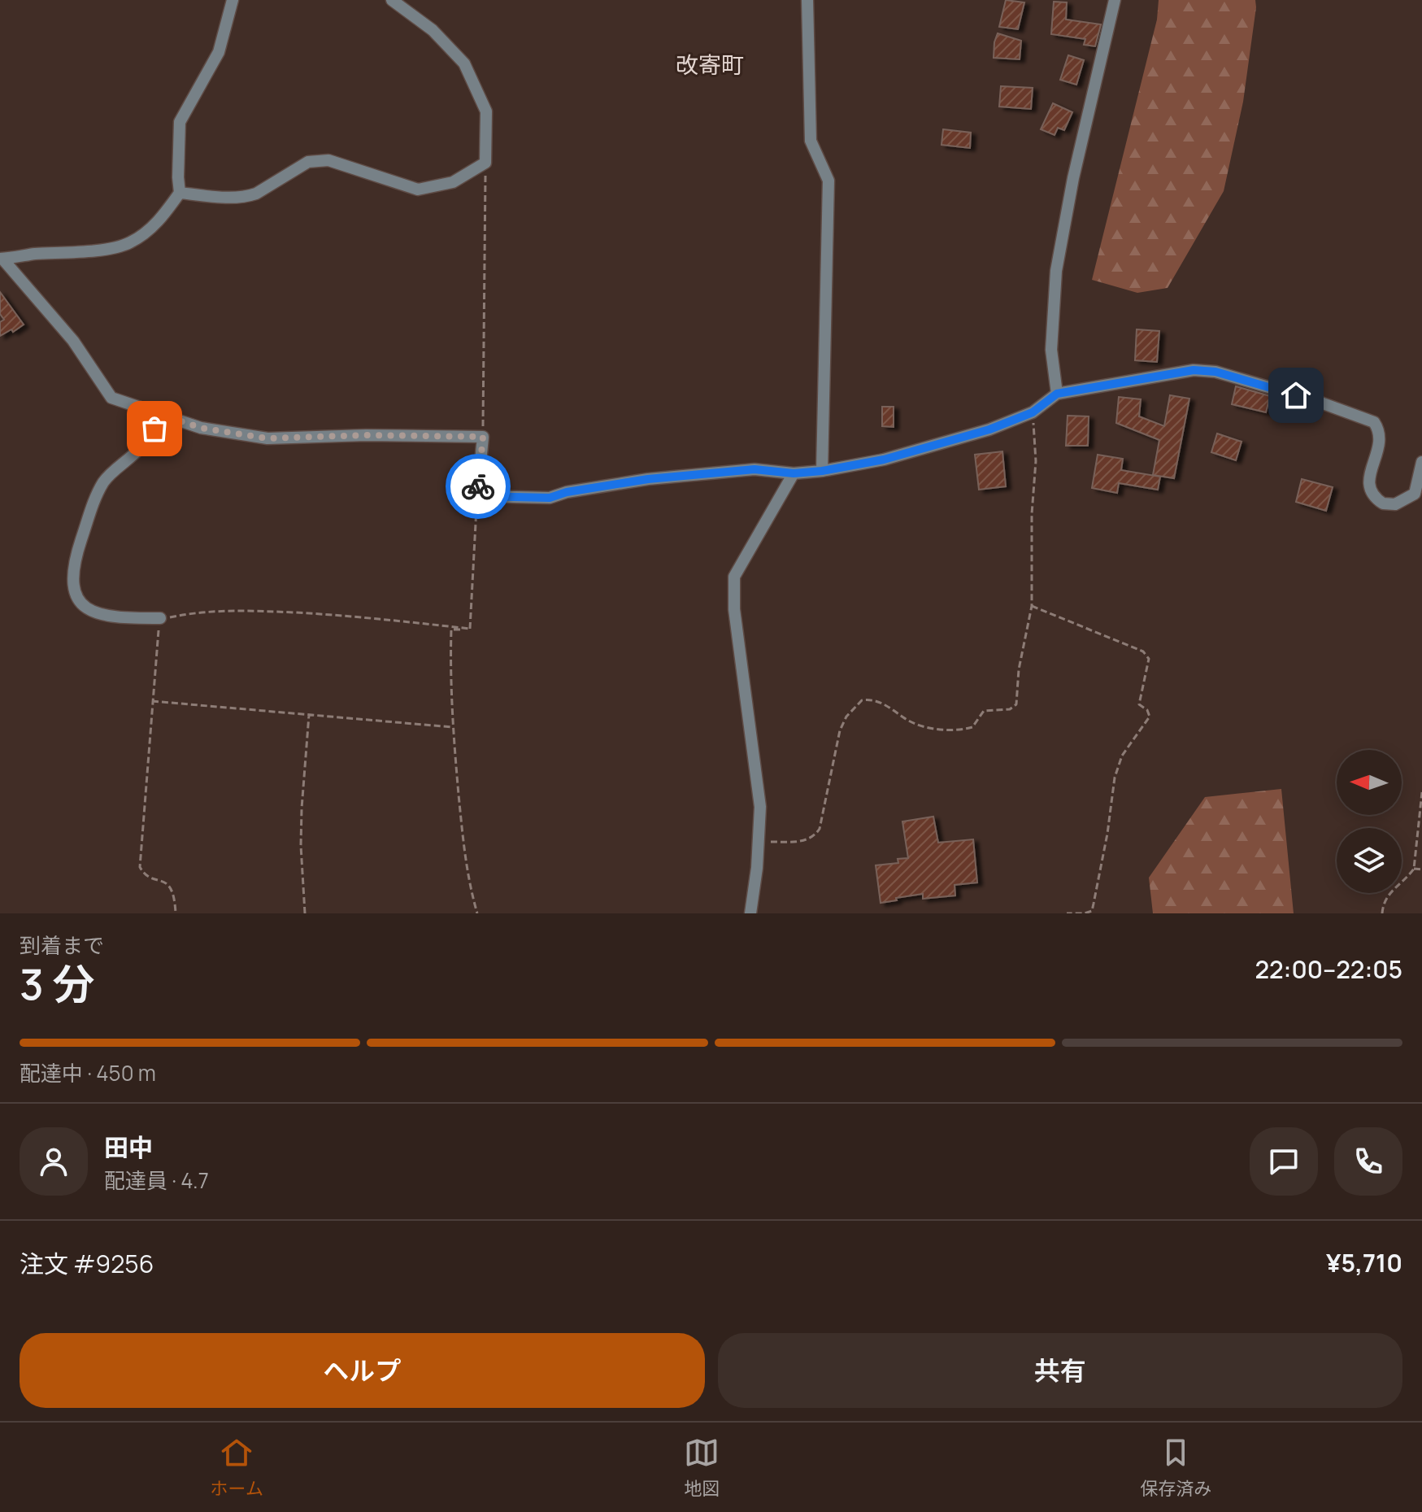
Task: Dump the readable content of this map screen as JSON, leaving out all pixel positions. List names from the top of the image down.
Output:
{
  "districts": ["改寄町"],
  "north": "left",
  "page": {
    "heading": ["3 分", "到着まで", "22:00–22:05"],
    "panel": [
      "田中",
      "配達員 · 4.7",
      "注文 #9256",
      "¥5,710"
    ],
    "bar": "配達中 · 450 m",
    "buttons": ["ヘルプ", "共有"],
    "tabs": ["ホーム", "地図", "保存済み"]
  }
}
